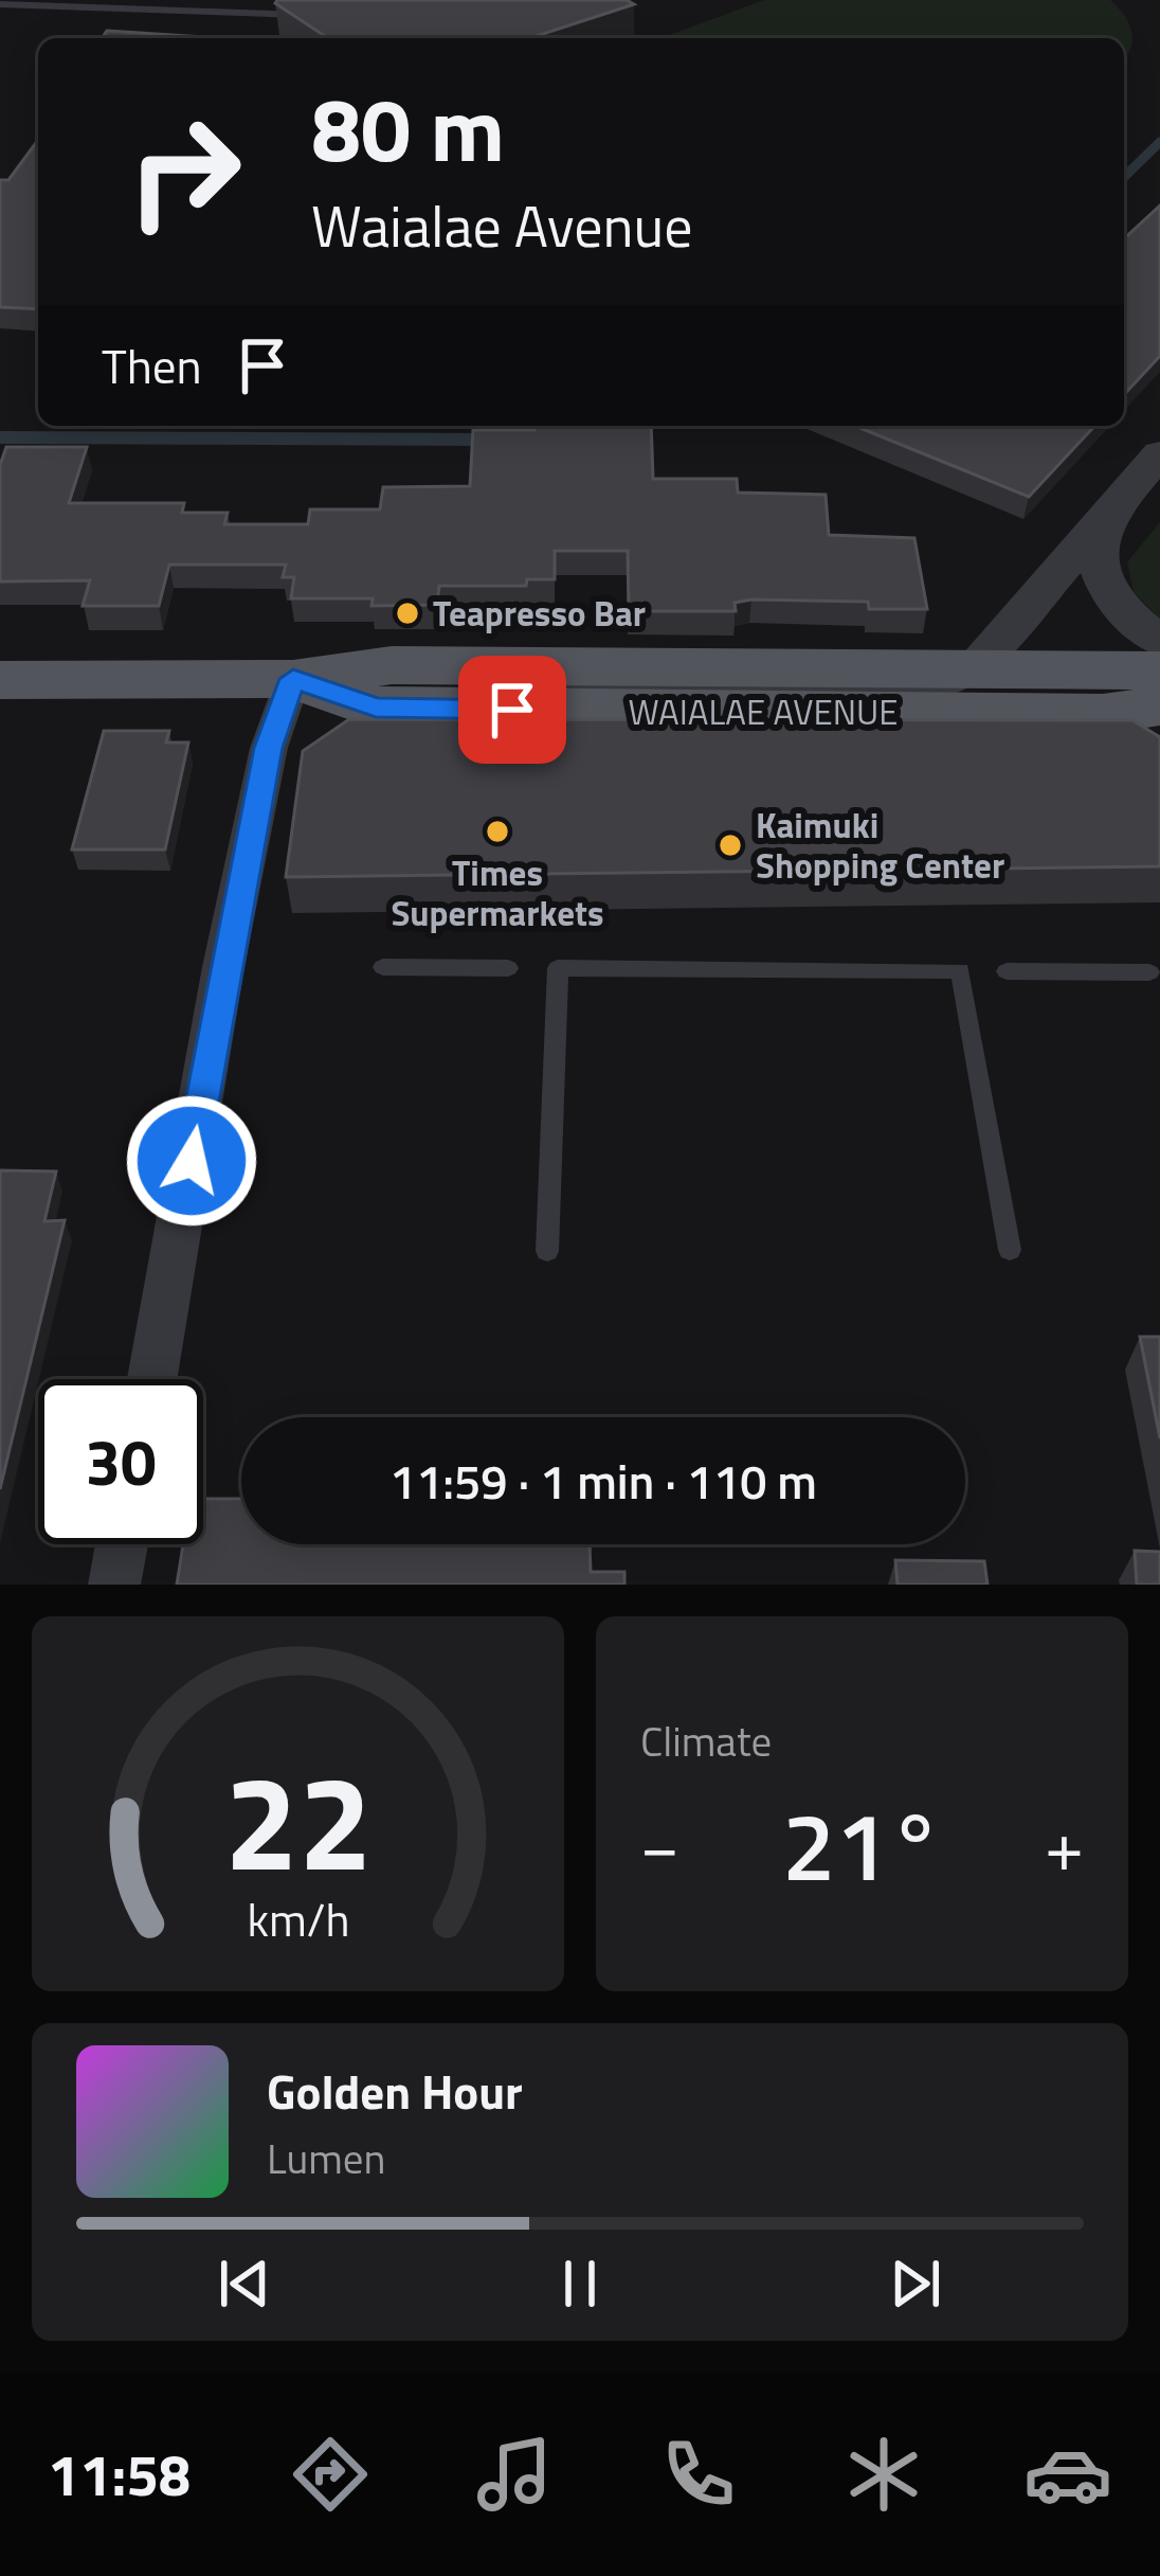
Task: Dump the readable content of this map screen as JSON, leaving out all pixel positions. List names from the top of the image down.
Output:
{
  "streets": {
    "main road": ["WAIALAE AVENUE"]
  },
  "places": ["Teapresso Bar", "Times Supermarkets", "Kaimuki Shopping Center"],
  "page": {
    "turn": ["80 m", "Waialae Avenue"],
    "then": "Then",
    "limit": "30",
    "trip": "11:59 · 1 min · 110 m",
    "tile": "Climate",
    "heat": ["−", "21°", "+"],
    "song": ["Golden Hour", "Lumen"],
    "tabs": "11:58",
    "gauge": ["22", "km/h"]
  }
}
